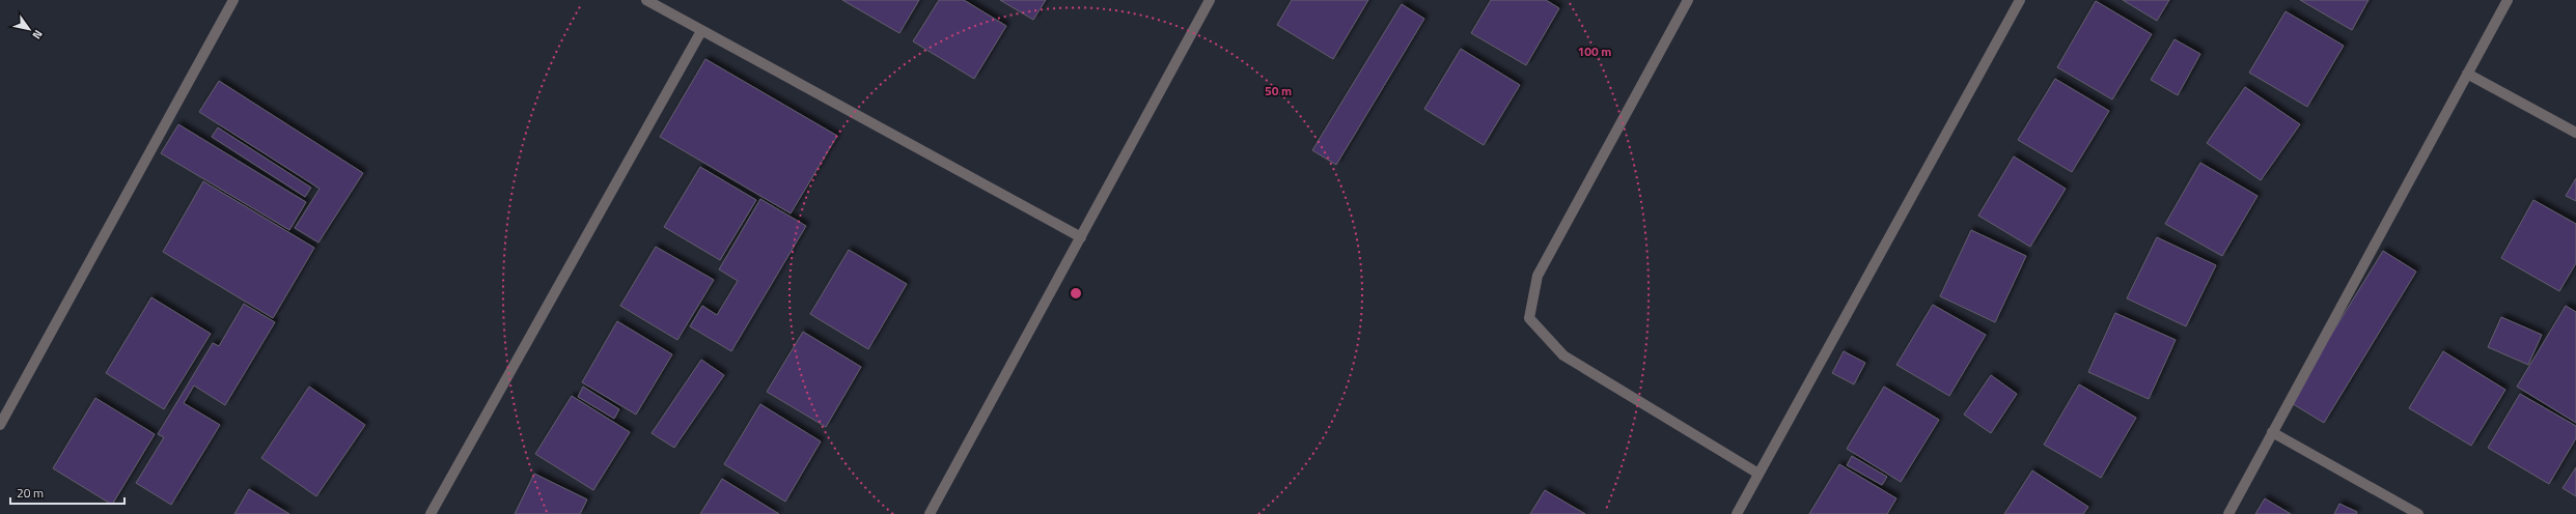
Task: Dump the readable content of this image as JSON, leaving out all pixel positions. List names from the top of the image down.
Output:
{
  "scale_bar": "20 m",
  "north": "bottom right",
  "rings": ["100 m", "50 m"]
}
